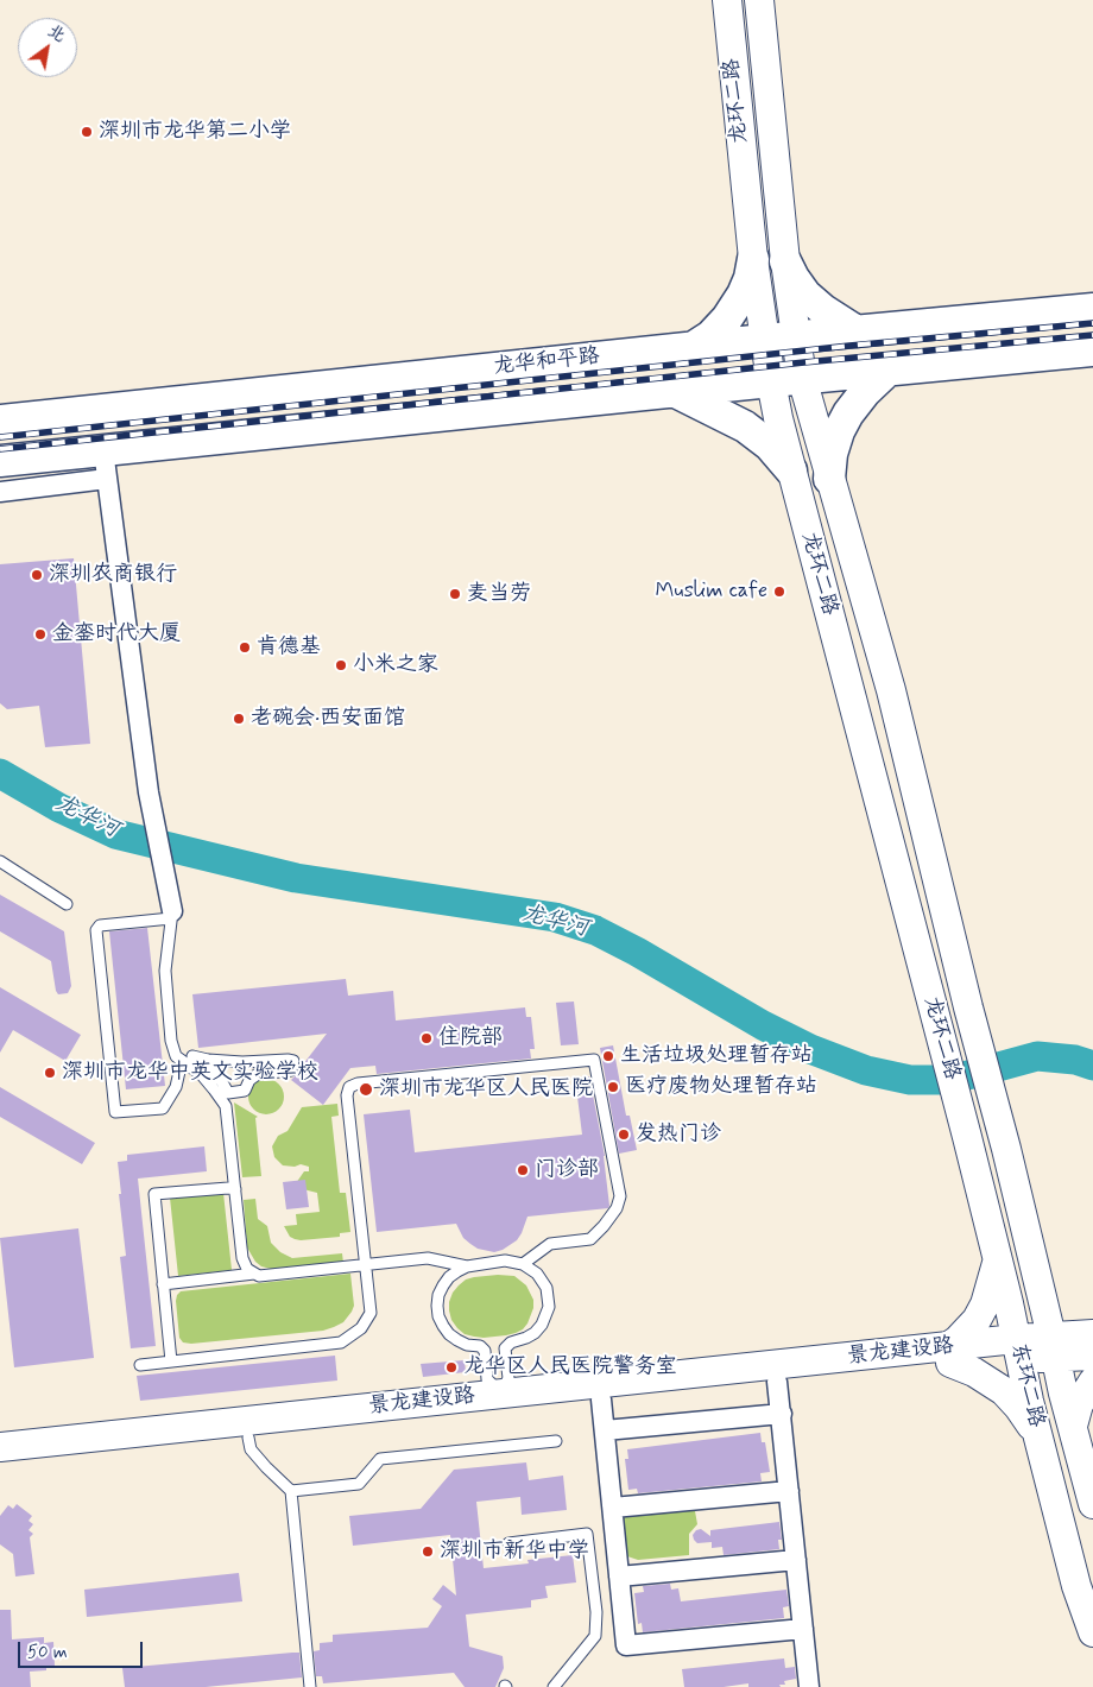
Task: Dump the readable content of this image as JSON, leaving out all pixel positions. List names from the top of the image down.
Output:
{
  "streets": {
    "main road": [
      "龙环二路",
      "龙华和平路",
      "景龙建设路",
      "东环二路"
    ]
  },
  "crossings": [
    ["龙环二路", "龙华和平路"],
    ["龙环二路", "东环二路"],
    ["景龙建设路", "东环二路"]
  ],
  "water": ["龙华河"],
  "places": [
    "深圳市龙华第二小学",
    "深圳农商银行",
    "Muslim cafe",
    "麦当劳",
    "金銮时代大厦",
    "肯德基",
    "小米之家",
    "老碗会·西安面馆",
    "住院部",
    "生活垃圾处理暂存站",
    "深圳市龙华中英文实验学校",
    "医疗废物处理暂存站",
    "深圳市龙华区人民医院",
    "发热门诊",
    "门诊部",
    "龙华区人民医院警务室",
    "深圳市新华中学"
  ],
  "scale_bar": "50 m",
  "north": "top right"
}
